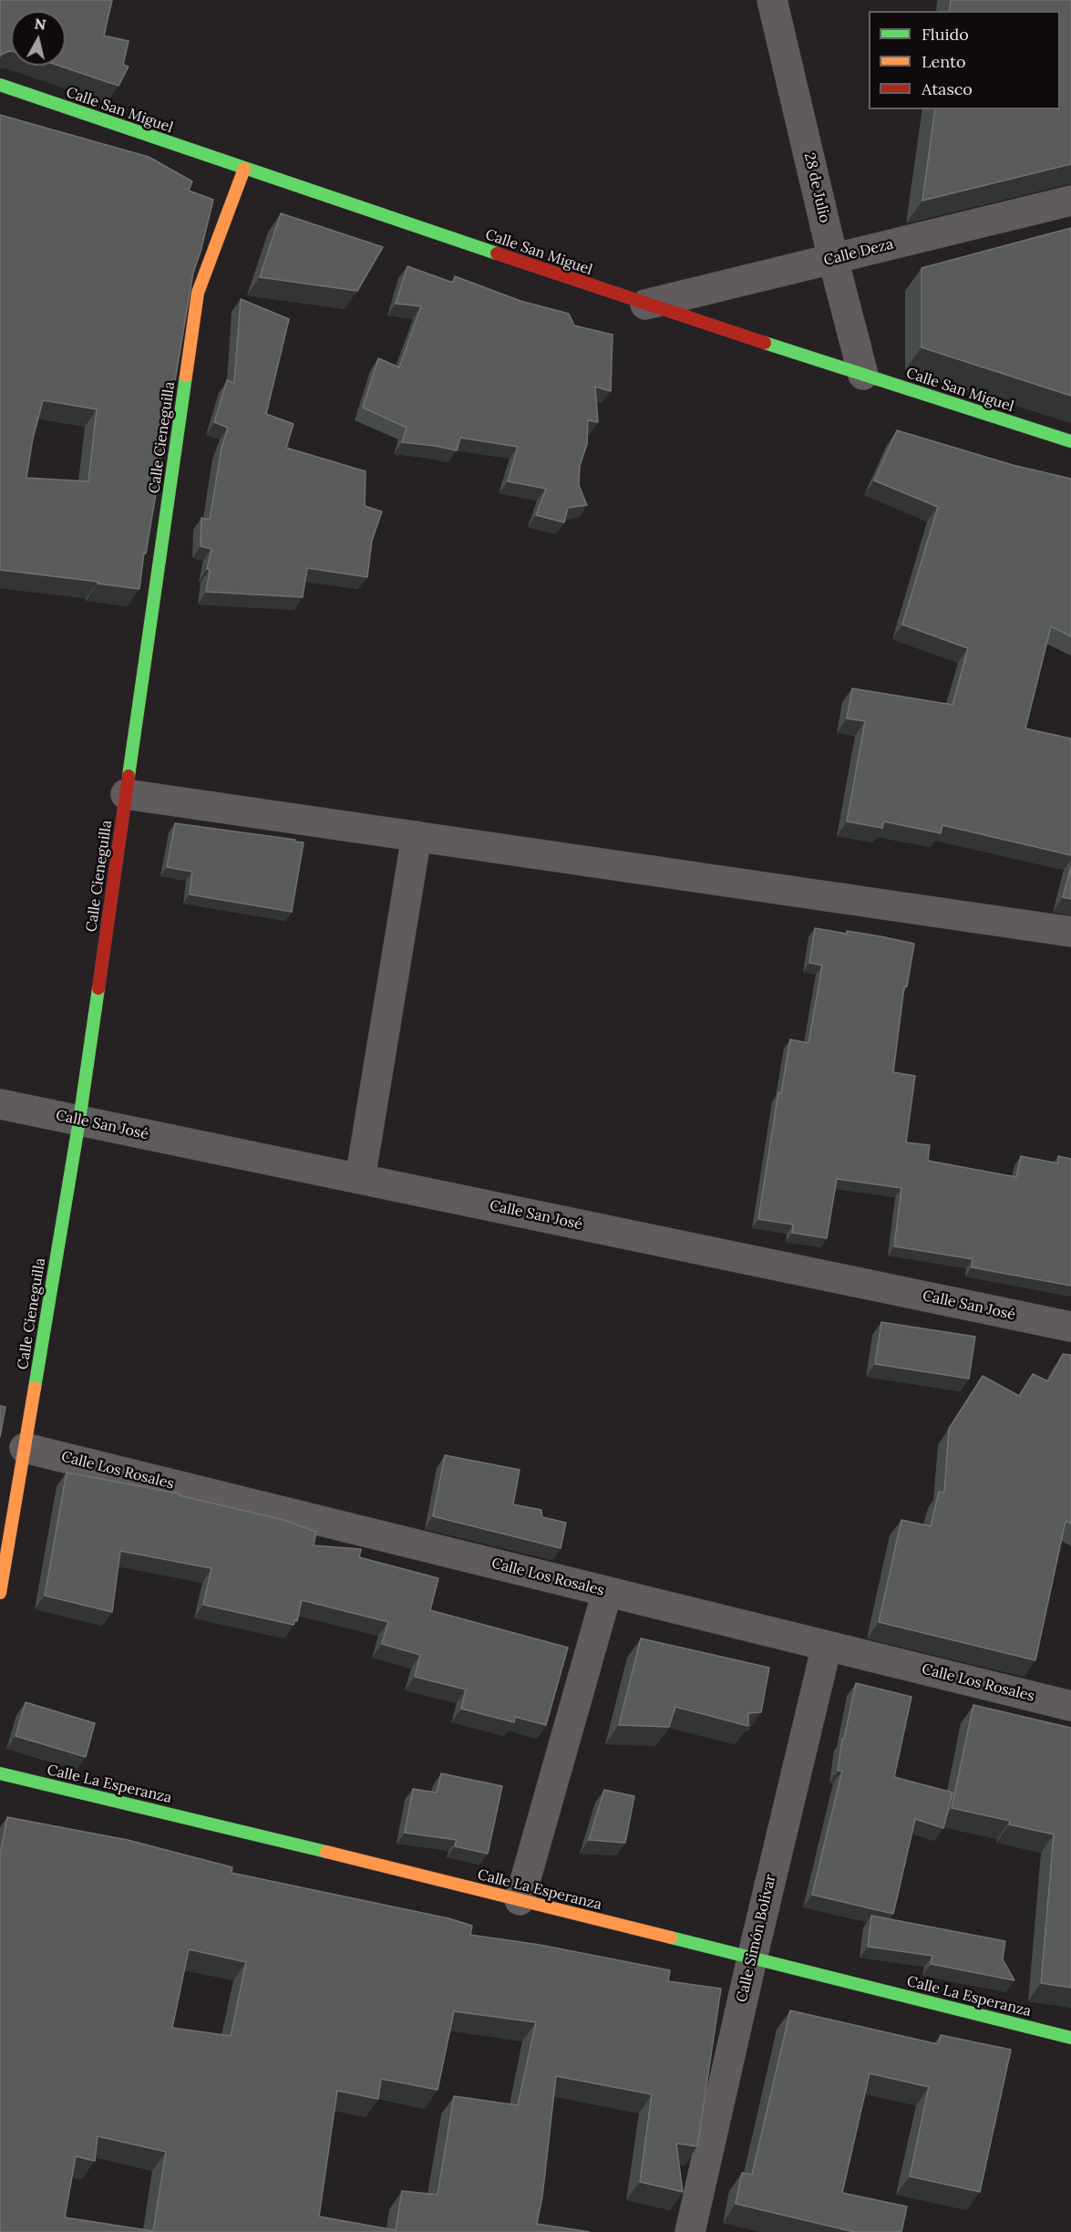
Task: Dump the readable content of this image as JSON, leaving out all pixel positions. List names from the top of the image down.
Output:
{
  "streets": {
    "street": [
      "Calle San Miguel",
      "28 de Julio",
      "Calle Deza",
      "Calle Cieneguilla",
      "Calle San José",
      "Calle Los Rosales",
      "Calle La Esperanza",
      "Calle Simón Bolívar"
    ]
  },
  "crossings": [
    ["Calle San Miguel", "28 de Julio"],
    ["Calle San Miguel", "Calle Deza"],
    ["Calle San Miguel", "Calle Cieneguilla"],
    ["28 de Julio", "Calle Deza"],
    ["Calle Cieneguilla", "Calle San José"],
    ["Calle Cieneguilla", "Calle Los Rosales"],
    ["Calle Los Rosales", "Calle Simón Bolívar"],
    ["Calle La Esperanza", "Calle Simón Bolívar"]
  ],
  "legend": ["Fluido", "Lento", "Atasco"],
  "north": "top"
}
